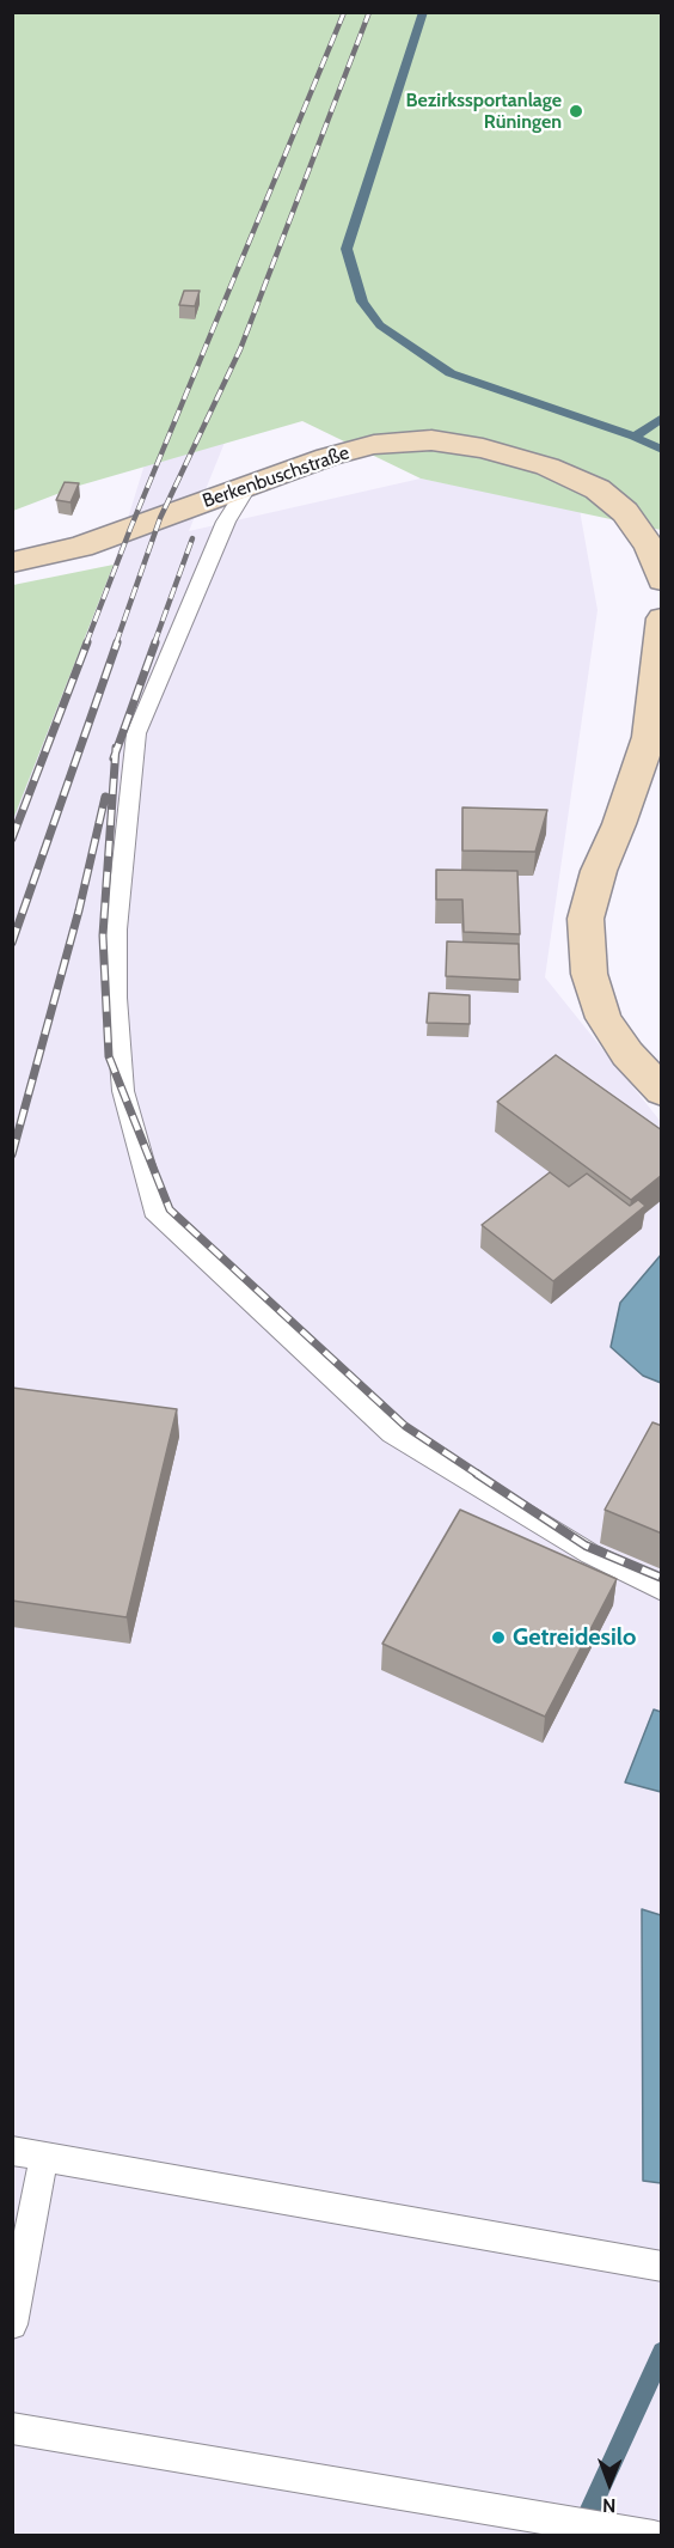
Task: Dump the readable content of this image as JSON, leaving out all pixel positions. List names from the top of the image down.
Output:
{
  "streets": {
    "street": ["Berkenbuschstraße"]
  },
  "places": ["Bezirkssportanlage Rüningen", "Getreidesilo"],
  "north": "bottom"
}
